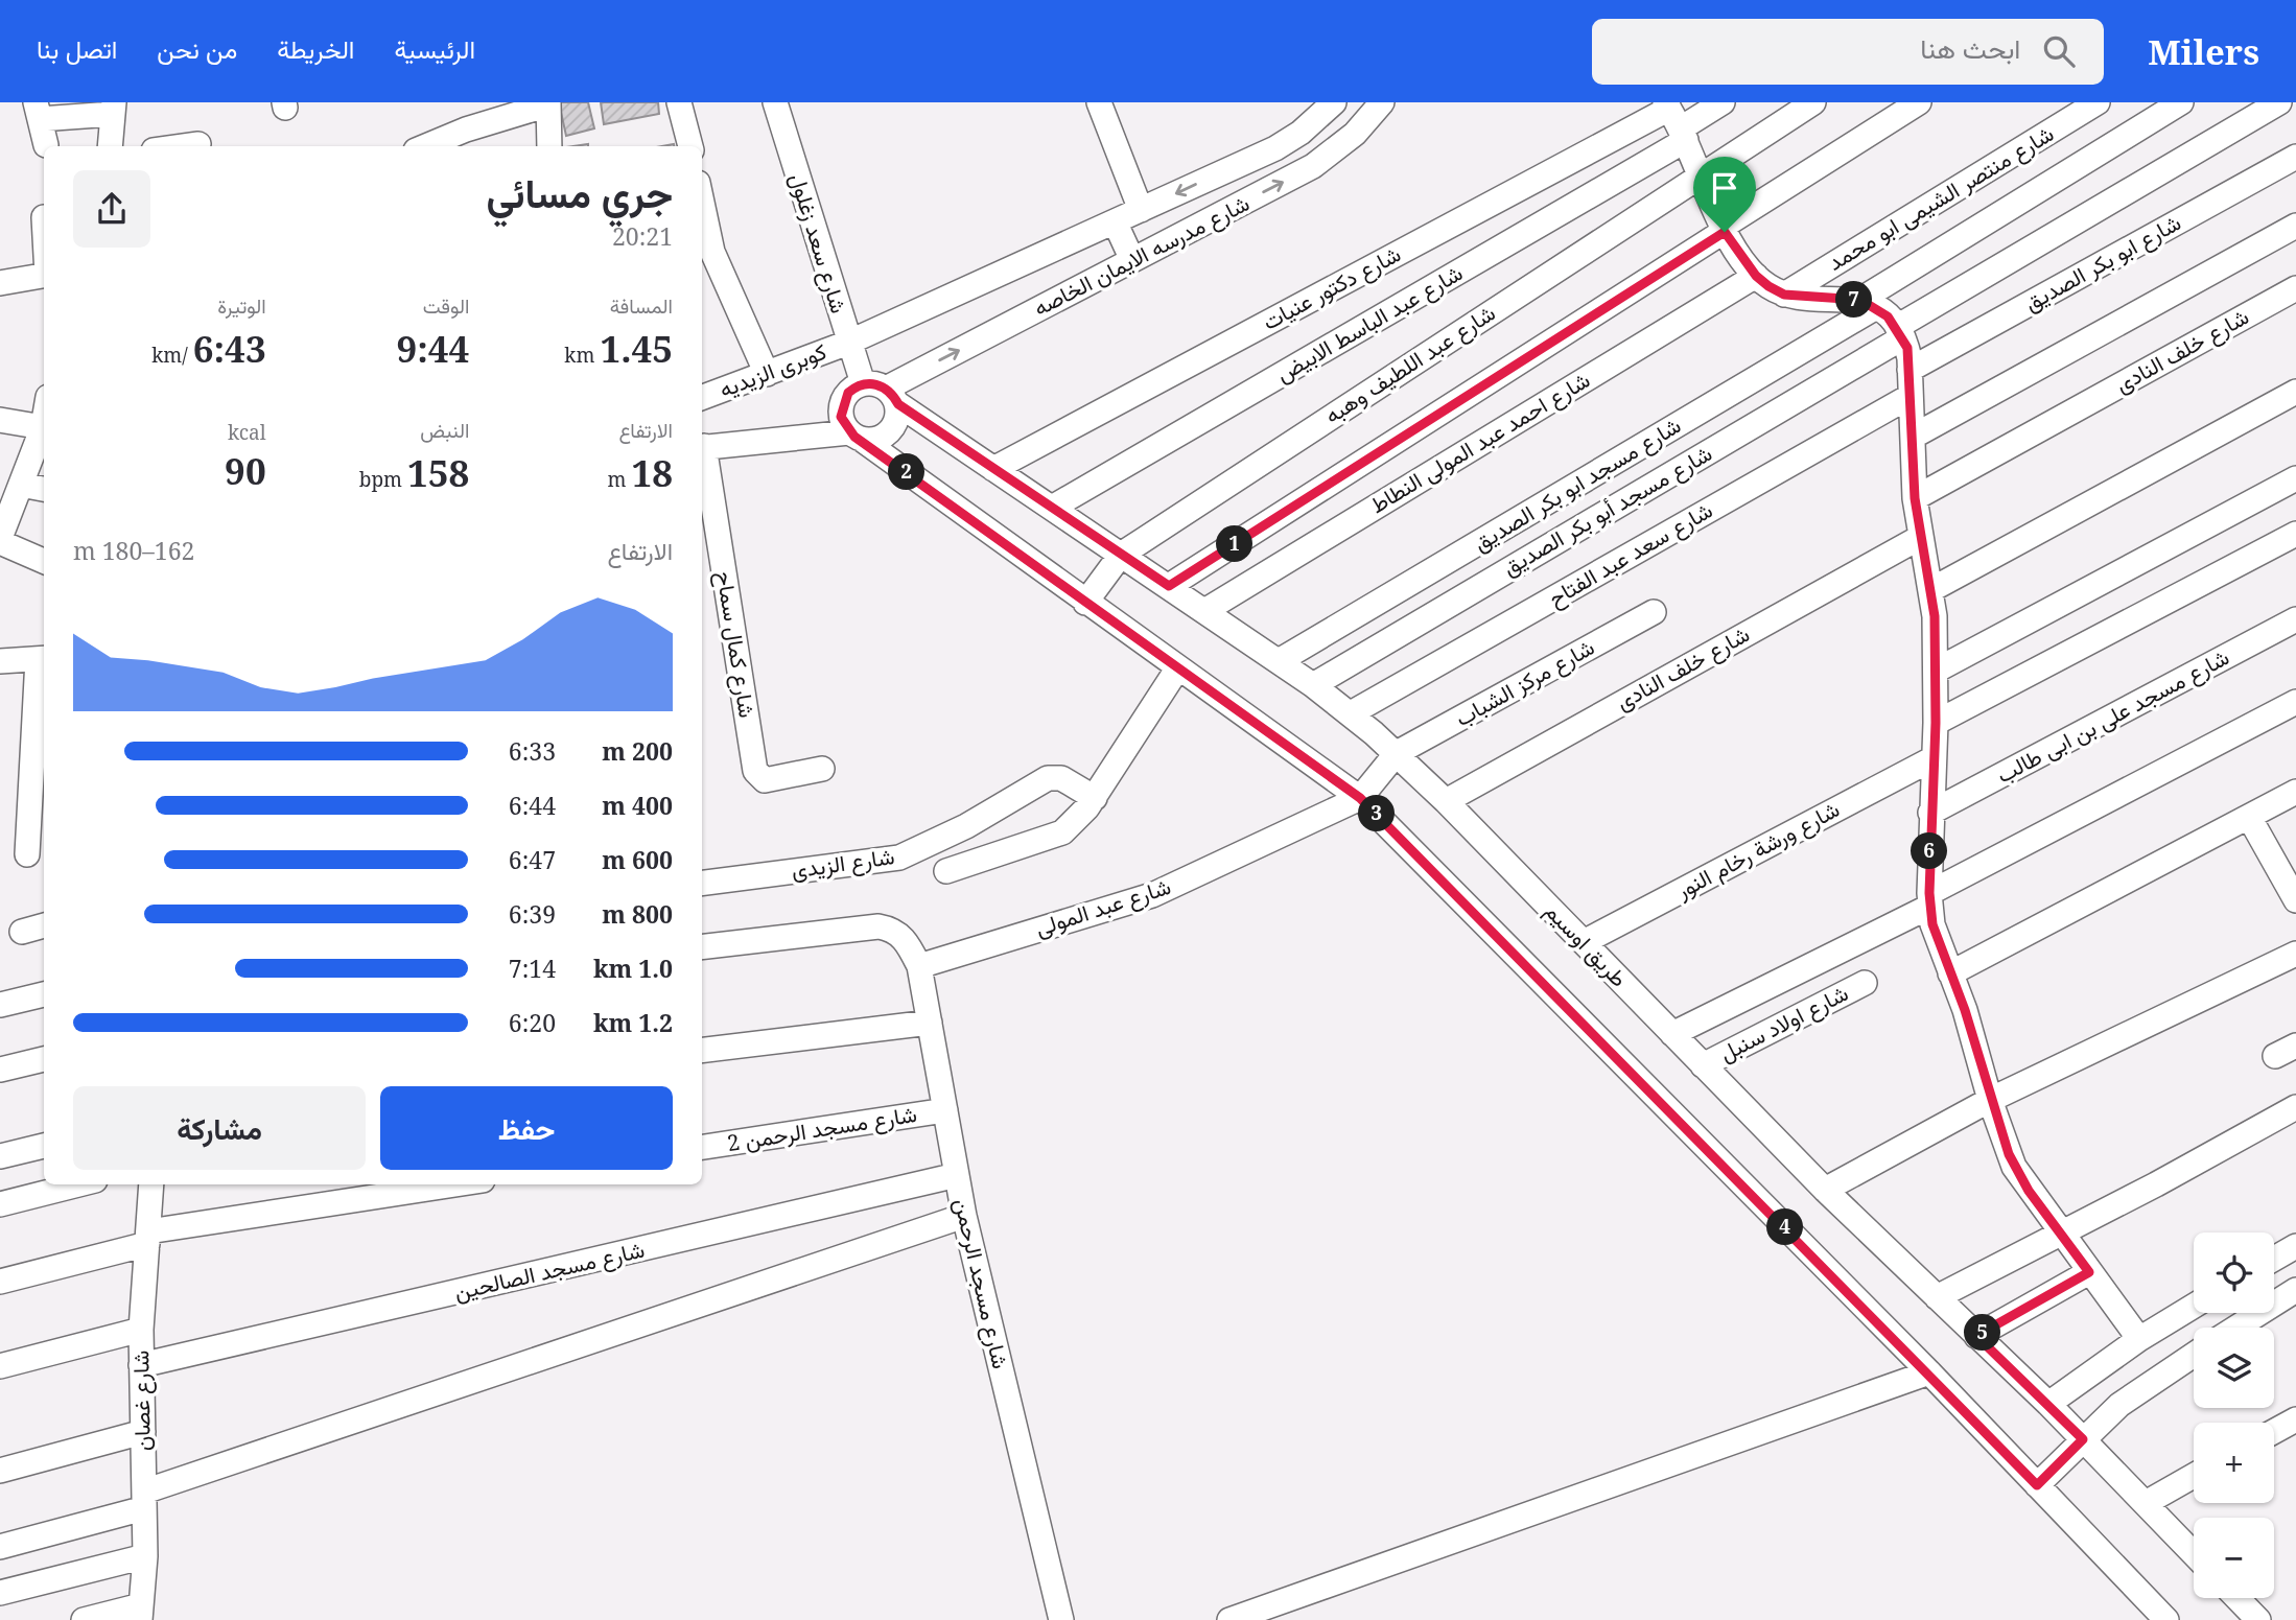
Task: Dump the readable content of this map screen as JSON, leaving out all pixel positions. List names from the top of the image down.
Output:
{
  "streets": {
    "street": [
      "شارع منتصر الشيمى ابو محمد",
      "شارع سعد زغلول",
      "شارع مدرسه الايمان الخاصه",
      "شارع ابو بكر الصديق",
      "شارع دكتور عنيات",
      "شارع عبد الباسط الابيض",
      "شارع خلف النادى",
      "شارع عبد اللطيف وهبه",
      "كوبرى الزيديه",
      "شارع احمد عبد المولى النطاط",
      "شارع مسجد ابو بكر الصديق",
      "شارع مسجد أبو بكر الصديق",
      "شارع سعد عبد الفتاح",
      "شارع كمال سماح",
      "شارع مركز الشباب",
      "شارع مسجد على بن ابى طالب",
      "شارع ورشة رخام النور",
      "شارع الزيدى",
      "شارع عبد المولى",
      "طريق اوسيم",
      "شارع اولاد سنبل",
      "شارع مسجد الرحمن 2",
      "شارع مسجد الصالحين",
      "شارع مسجد الرحمن",
      "شارع غصان"
    ]
  },
  "crossings": [
    ["شارع سعد زغلول", "شارع مدرسه الايمان الخاصه"],
    ["شارع سعد زغلول", "كوبرى الزيديه"],
    ["شارع سعد زغلول", "طريق اوسيم"],
    ["شارع مدرسه الايمان الخاصه", "كوبرى الزيديه"],
    ["شارع مدرسه الايمان الخاصه", "طريق اوسيم"],
    ["شارع دكتور عنيات", "شارع عبد الباسط الابيض"],
    ["شارع دكتور عنيات", "طريق اوسيم"],
    ["شارع عبد الباسط الابيض", "طريق اوسيم"],
    ["شارع خلف النادى", "طريق اوسيم"],
    ["شارع عبد اللطيف وهبه", "طريق اوسيم"],
    ["شارع احمد عبد المولى النطاط", "طريق اوسيم"],
    ["شارع مسجد ابو بكر الصديق", "طريق اوسيم"],
    ["شارع مسجد أبو بكر الصديق", "طريق اوسيم"],
    ["شارع سعد عبد الفتاح", "طريق اوسيم"],
    ["شارع مركز الشباب", "طريق اوسيم"],
    ["شارع ورشة رخام النور", "طريق اوسيم"],
    ["شارع عبد المولى", "شارع مسجد الرحمن"],
    ["طريق اوسيم", "شارع اولاد سنبل"],
    ["شارع مسجد الرحمن 2", "شارع مسجد الرحمن"],
    ["شارع مسجد الصالحين", "شارع مسجد الرحمن"],
    ["شارع مسجد الصالحين", "شارع غصان"]
  ],
  "page": {
    "header": "Milers",
    "search": "ابحث هنا",
    "nav": [
      "الرئيسية",
      "الخريطة",
      "من نحن",
      "اتصل بنا"
    ],
    "heading": ["جري مسائي", "20:21"],
    "stats": [
      ["المسافة", "1.45 km"],
      ["الوقت", "9:44"],
      ["الوتيرة", "6:43 /km"],
      ["الارتفاع", "18 m"],
      ["النبض", "158 bpm"],
      ["kcal", "90"]
    ],
    "pins": [
      "7",
      "2",
      "1",
      "3",
      "6",
      "4",
      "5"
    ],
    "chart": ["الارتفاع", "162–180 m"],
    "list": [
      {
        "name": "200 m",
        "note": "6:33"
      },
      {
        "name": "400 m",
        "note": "6:44"
      },
      {
        "name": "600 m",
        "note": "6:47"
      },
      {
        "name": "800 m",
        "note": "6:39"
      },
      {
        "name": "1.0 km",
        "note": "7:14"
      },
      {
        "name": "1.2 km",
        "note": "6:20"
      }
    ],
    "buttons": ["حفظ", "مشاركة"],
    "map_buttons": ["+", "−"]
  }
}
